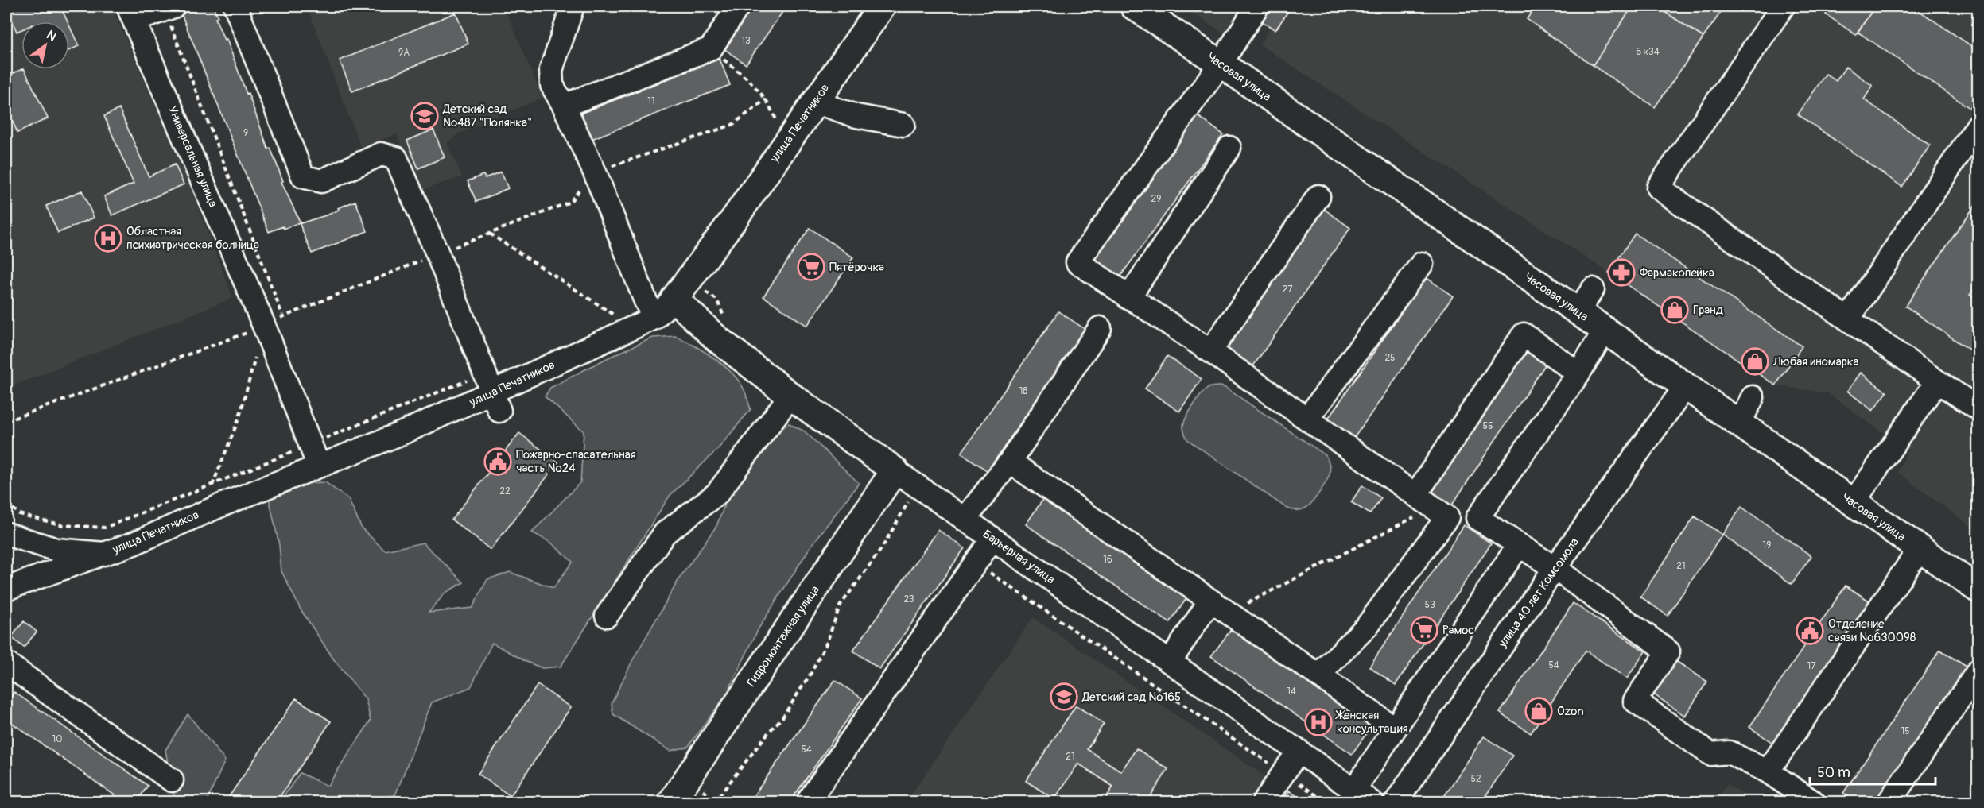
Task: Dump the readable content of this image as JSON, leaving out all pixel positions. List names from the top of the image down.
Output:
{
  "streets": {
    "main road": [
      "Часовая улица",
      "улица Печатников",
      "Барьерная улица",
      "Гидромонтажная улица"
    ],
    "street": ["Универсальная улица", "улица 40 лет Комсомола"]
  },
  "crossings": [
    ["Часовая улица", "улица 40 лет Комсомола"],
    ["улица Печатников", "Универсальная улица"],
    ["улица Печатников", "Барьерная улица"],
    ["Барьерная улица", "Гидромонтажная улица"]
  ],
  "places": {
    "school or university": ["Детский сад №487 \"Полянка\"", "Детский сад №165"],
    "hospital": ["Областная психиатрическая болница", "Женская консультация"],
    "supermarket": ["Пятёрочка", "Рамос"],
    "pharmacy": ["Фармакопейка"],
    "shop": ["Гранд", "Любая иномарка", "Ozon"],
    "public building": ["Пожарно-спасательная часть №24", "Отделение связи №630098"]
  },
  "house_numbers": [
    "13",
    "6 к34",
    "9А",
    "11",
    "9",
    "29",
    "27",
    "25",
    "18",
    "55",
    "22",
    "19",
    "16",
    "21",
    "23",
    "53",
    "54",
    "17",
    "14",
    "15",
    "10",
    "54",
    "21",
    "52"
  ],
  "scale_bar": "50 m",
  "north": "top right"
}
